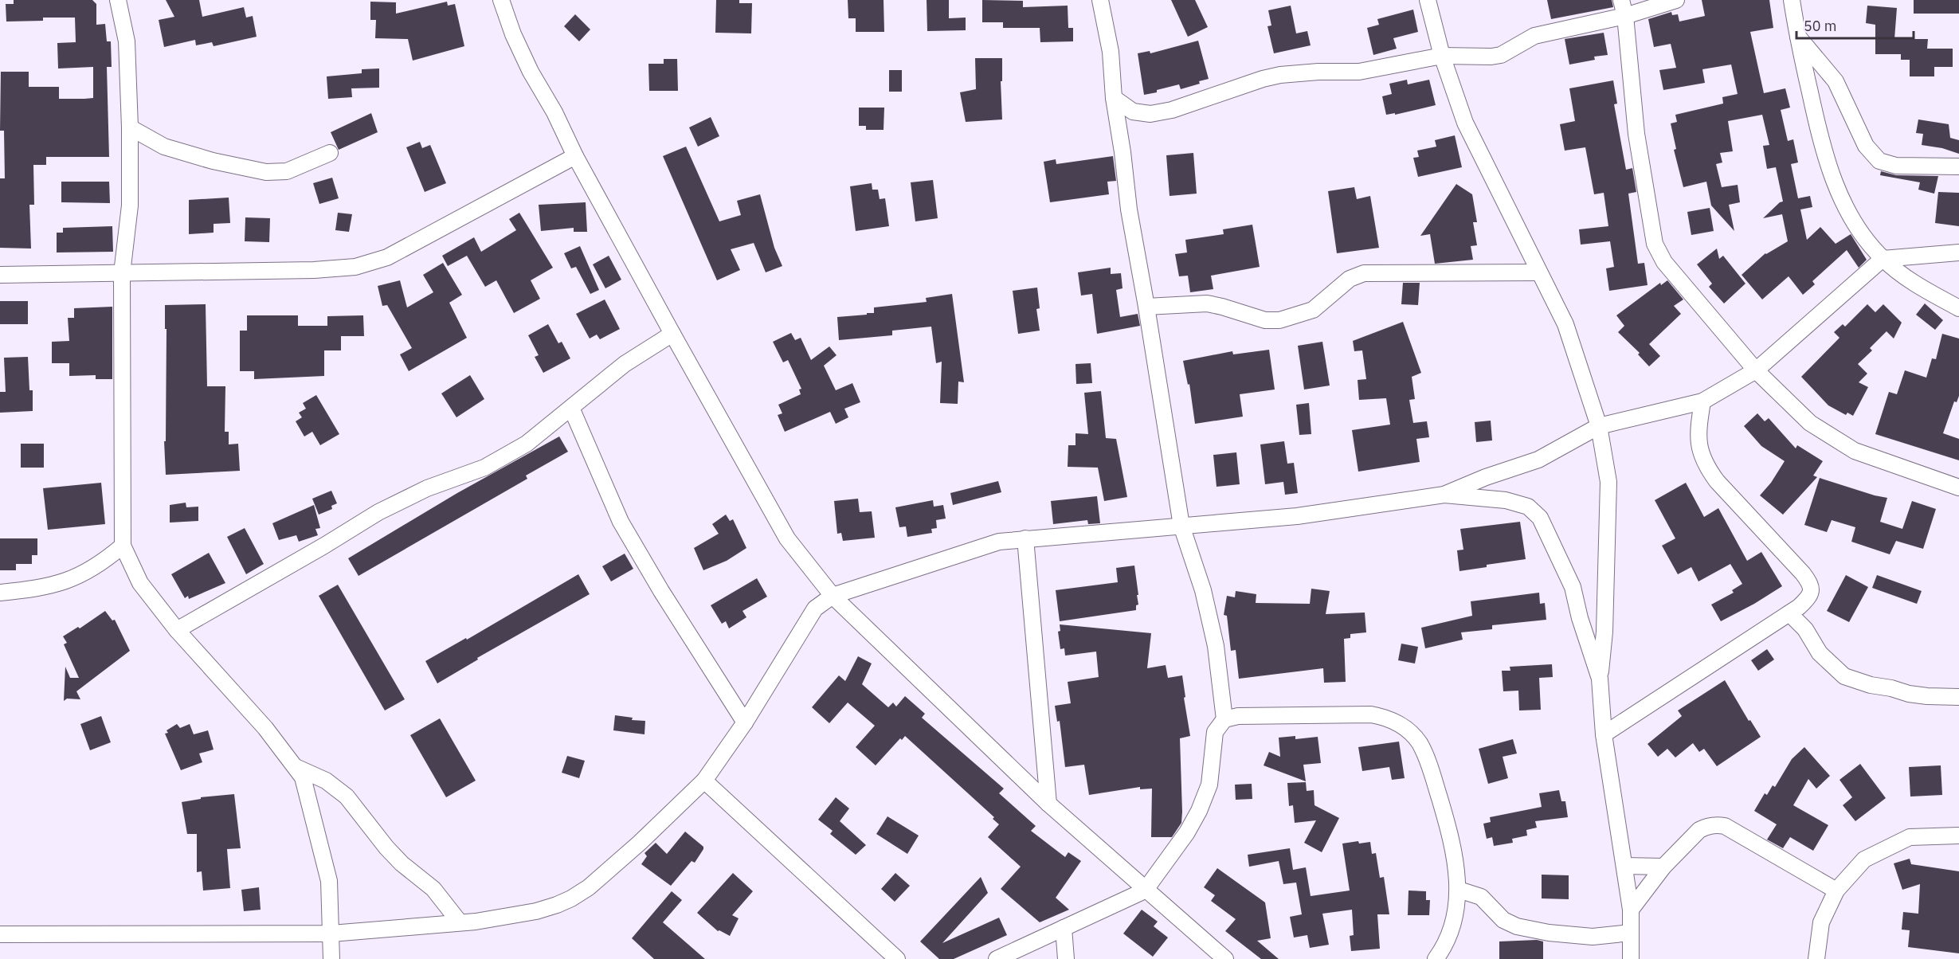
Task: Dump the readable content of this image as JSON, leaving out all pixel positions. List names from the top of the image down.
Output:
{
  "scale_bar": "50 m"
}
